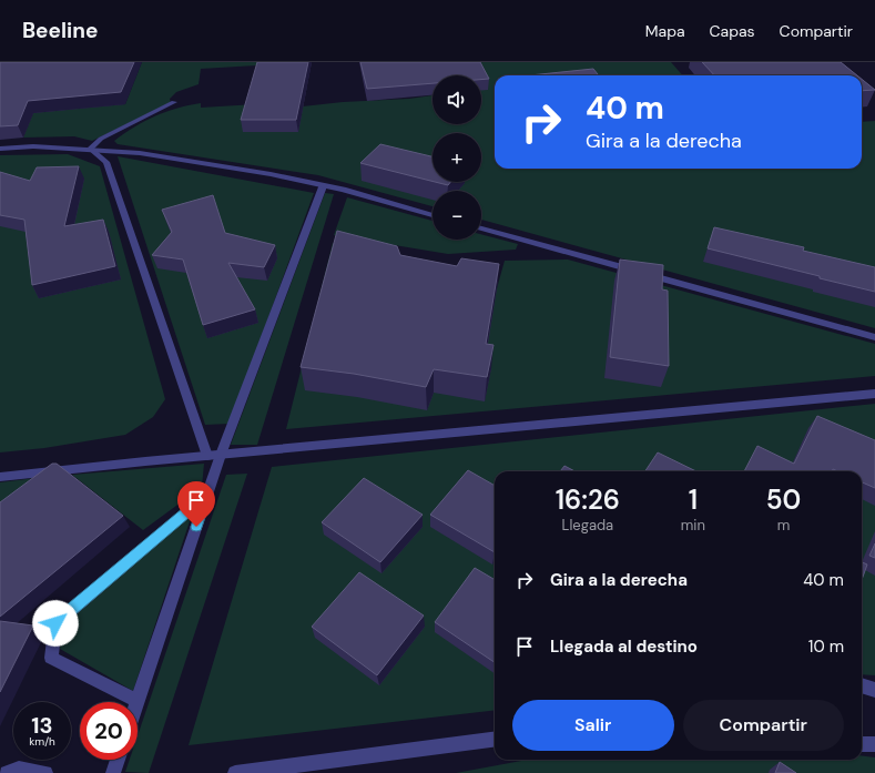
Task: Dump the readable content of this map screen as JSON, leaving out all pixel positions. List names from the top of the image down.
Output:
{
  "page": {
    "header": "Beeline",
    "nav": ["Mapa", "Capas", "Compartir"],
    "map_buttons": ["+", "−"],
    "turn": ["40 m", "Gira a la derecha"],
    "eta": [
      "16:26",
      "Llegada",
      "1",
      "min",
      "50",
      "m"
    ],
    "list": [
      {
        "name": "Gira a la derecha",
        "value": "40 m"
      },
      {
        "name": "Llegada al destino",
        "value": "10 m"
      }
    ],
    "buttons": ["Salir", "Compartir"],
    "speed": "13 km/h",
    "limit": "20"
  }
}
